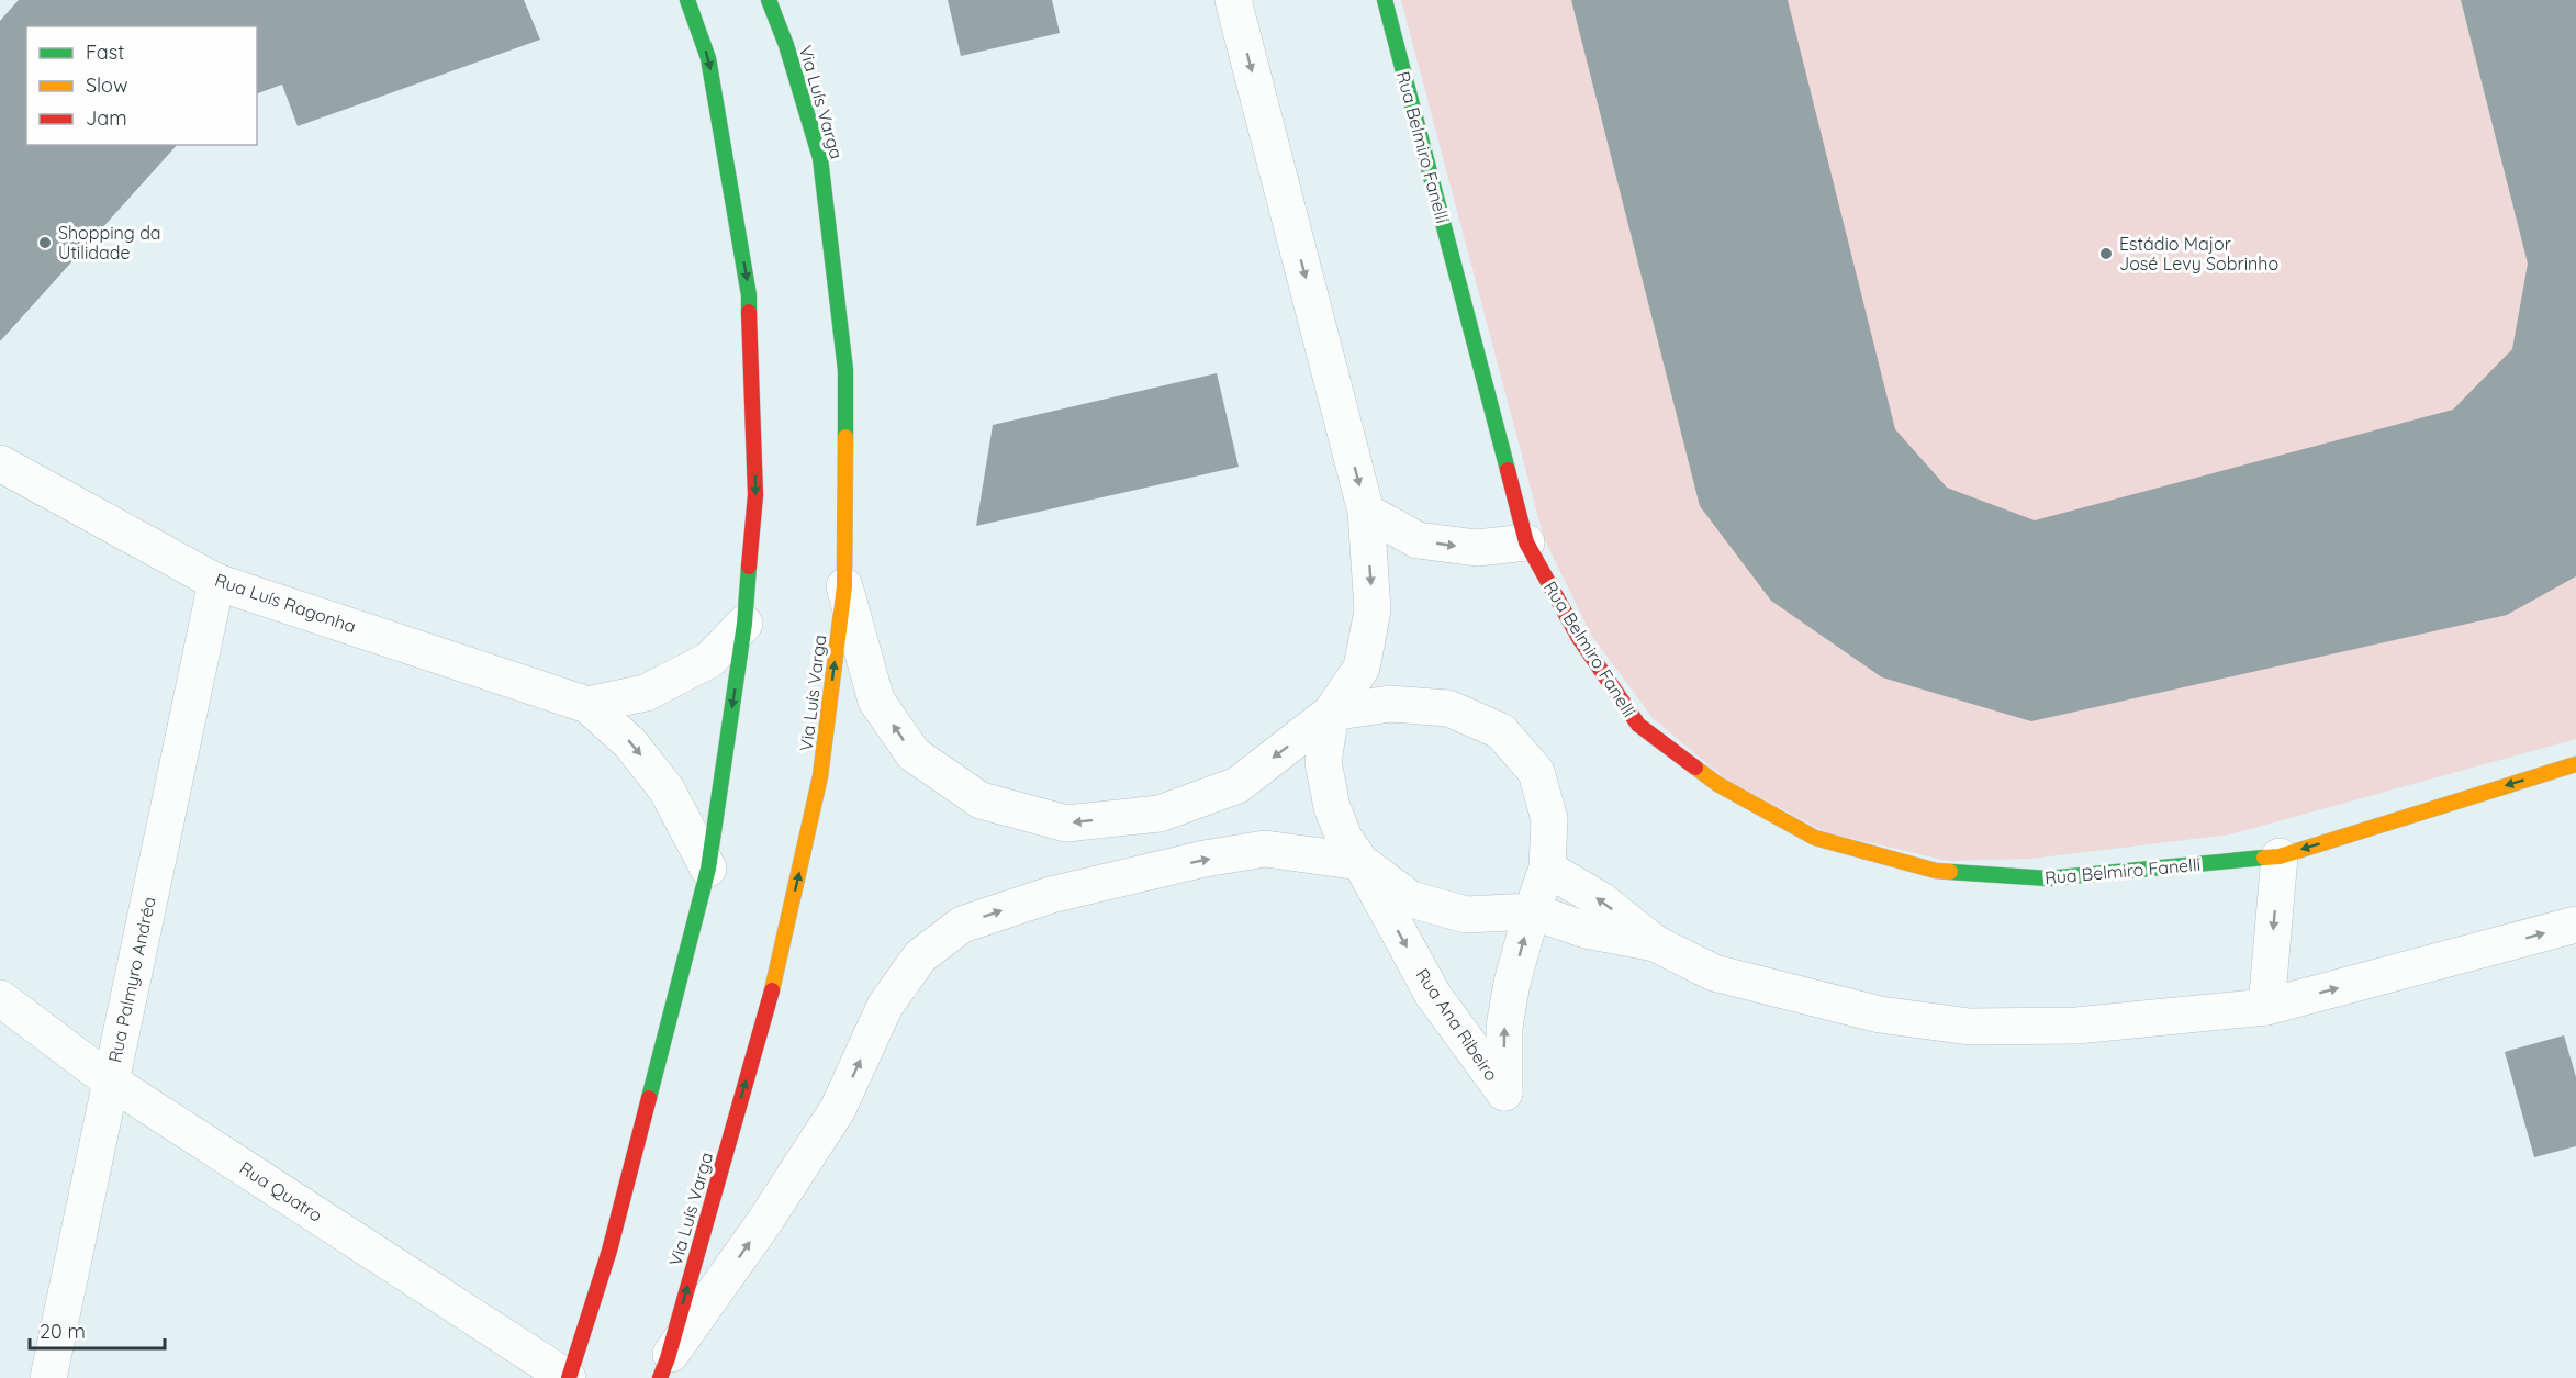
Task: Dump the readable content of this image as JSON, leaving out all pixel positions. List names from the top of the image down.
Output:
{
  "streets": {
    "main road": ["Via Luís Varga", "Rua Belmiro Fanelli"],
    "street": [
      "Rua Luís Ragonha",
      "Rua Palmyro Andréa",
      "Rua Ana Ribeiro",
      "Rua Quatro"
    ]
  },
  "crossings": [
    ["Rua Luís Ragonha", "Rua Palmyro Andréa"],
    ["Rua Palmyro Andréa", "Rua Quatro"]
  ],
  "places": ["Shopping da Utilidade", "Estádio Major José Levy Sobrinho"],
  "legend": ["Fast", "Slow", "Jam"],
  "scale_bar": "20 m"
}
